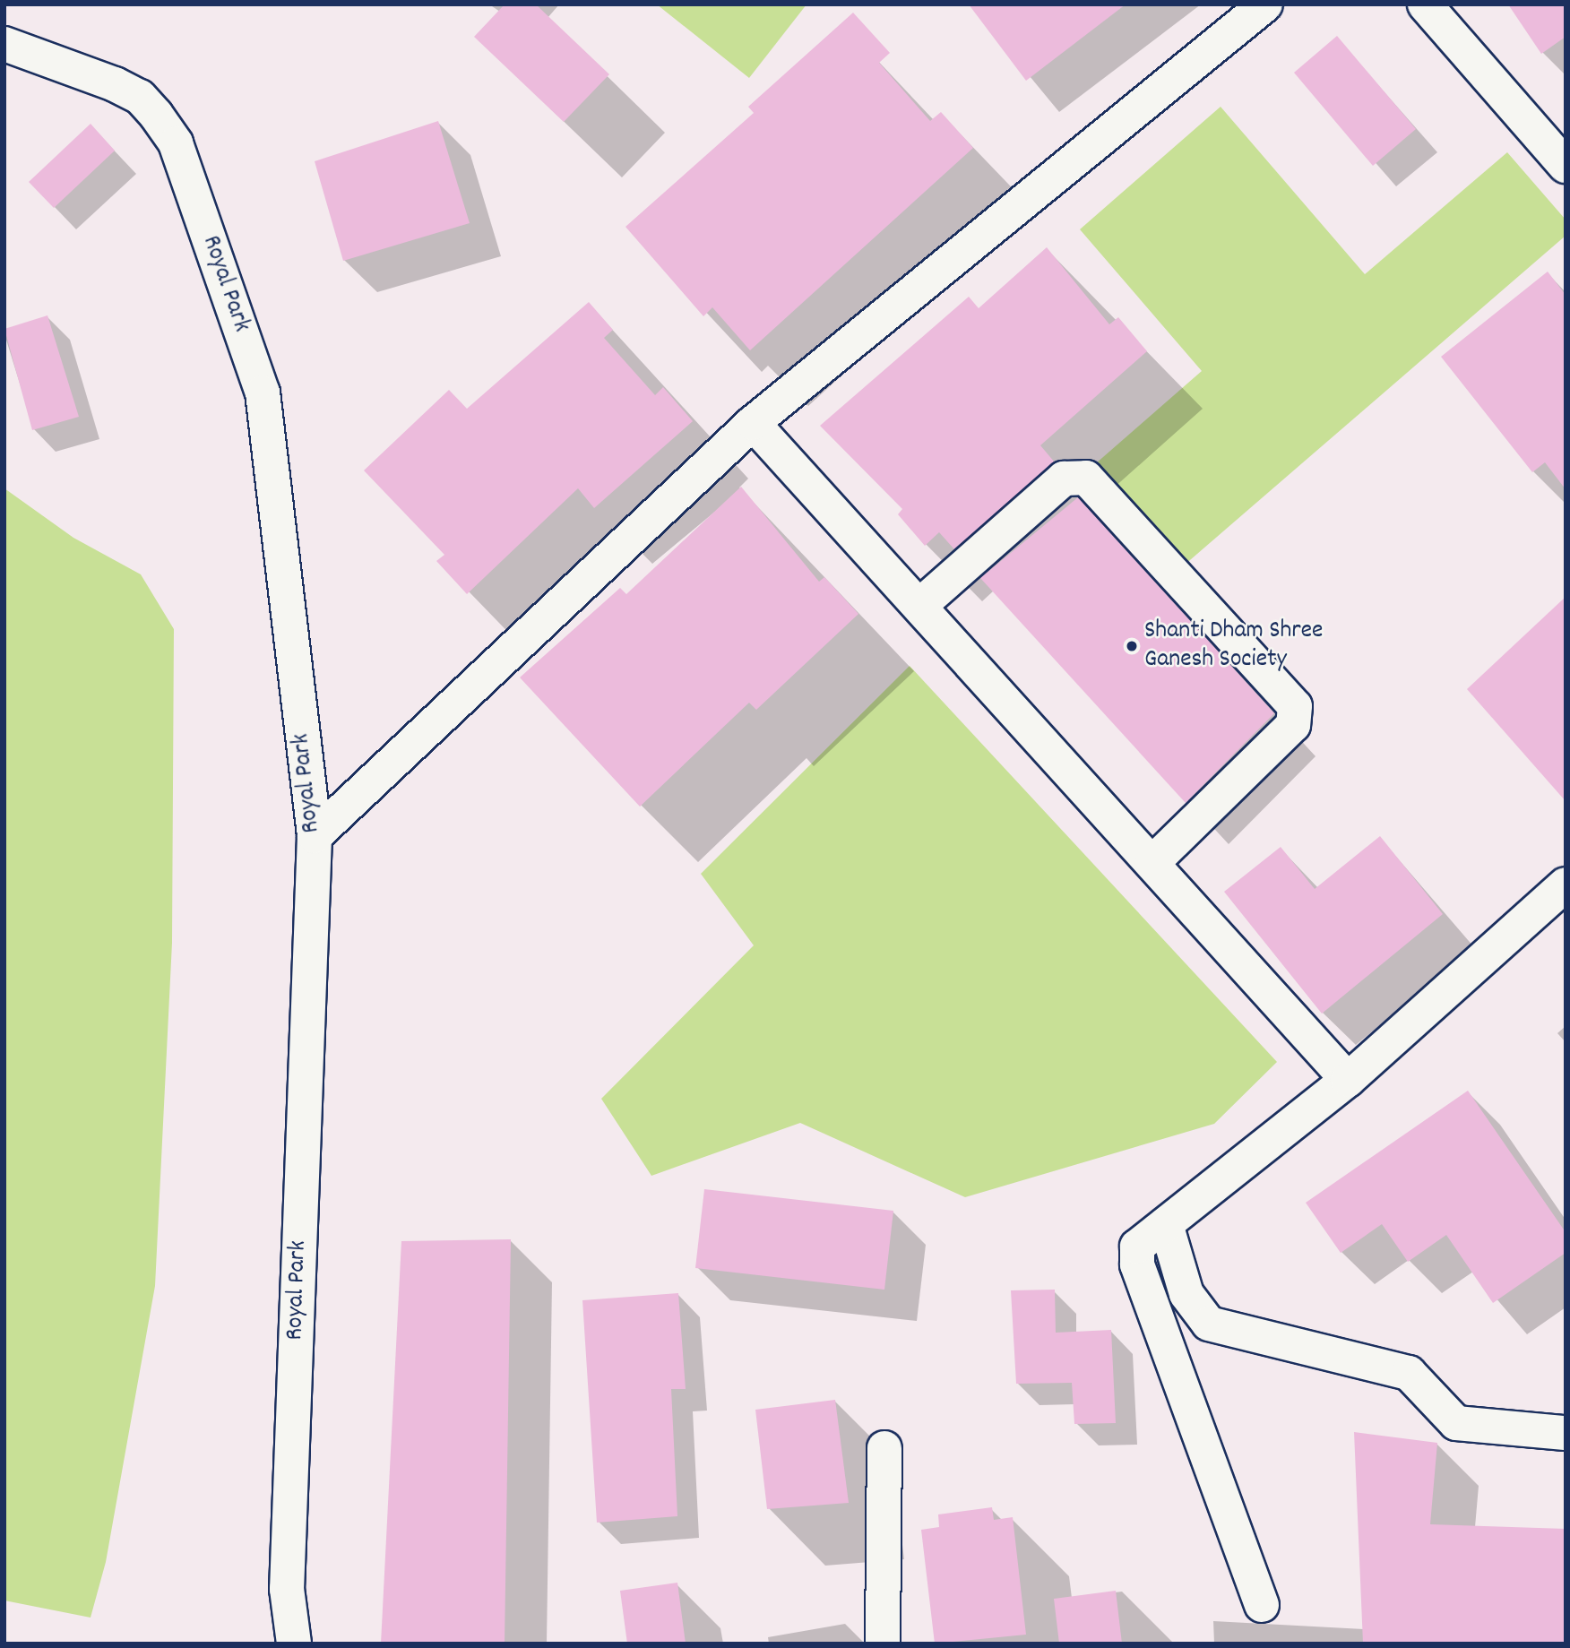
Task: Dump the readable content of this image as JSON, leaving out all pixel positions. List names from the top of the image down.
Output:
{
  "streets": {
    "street": ["Royal Park"]
  },
  "places": ["Shanti Dham Shree Ganesh Society"]
}
